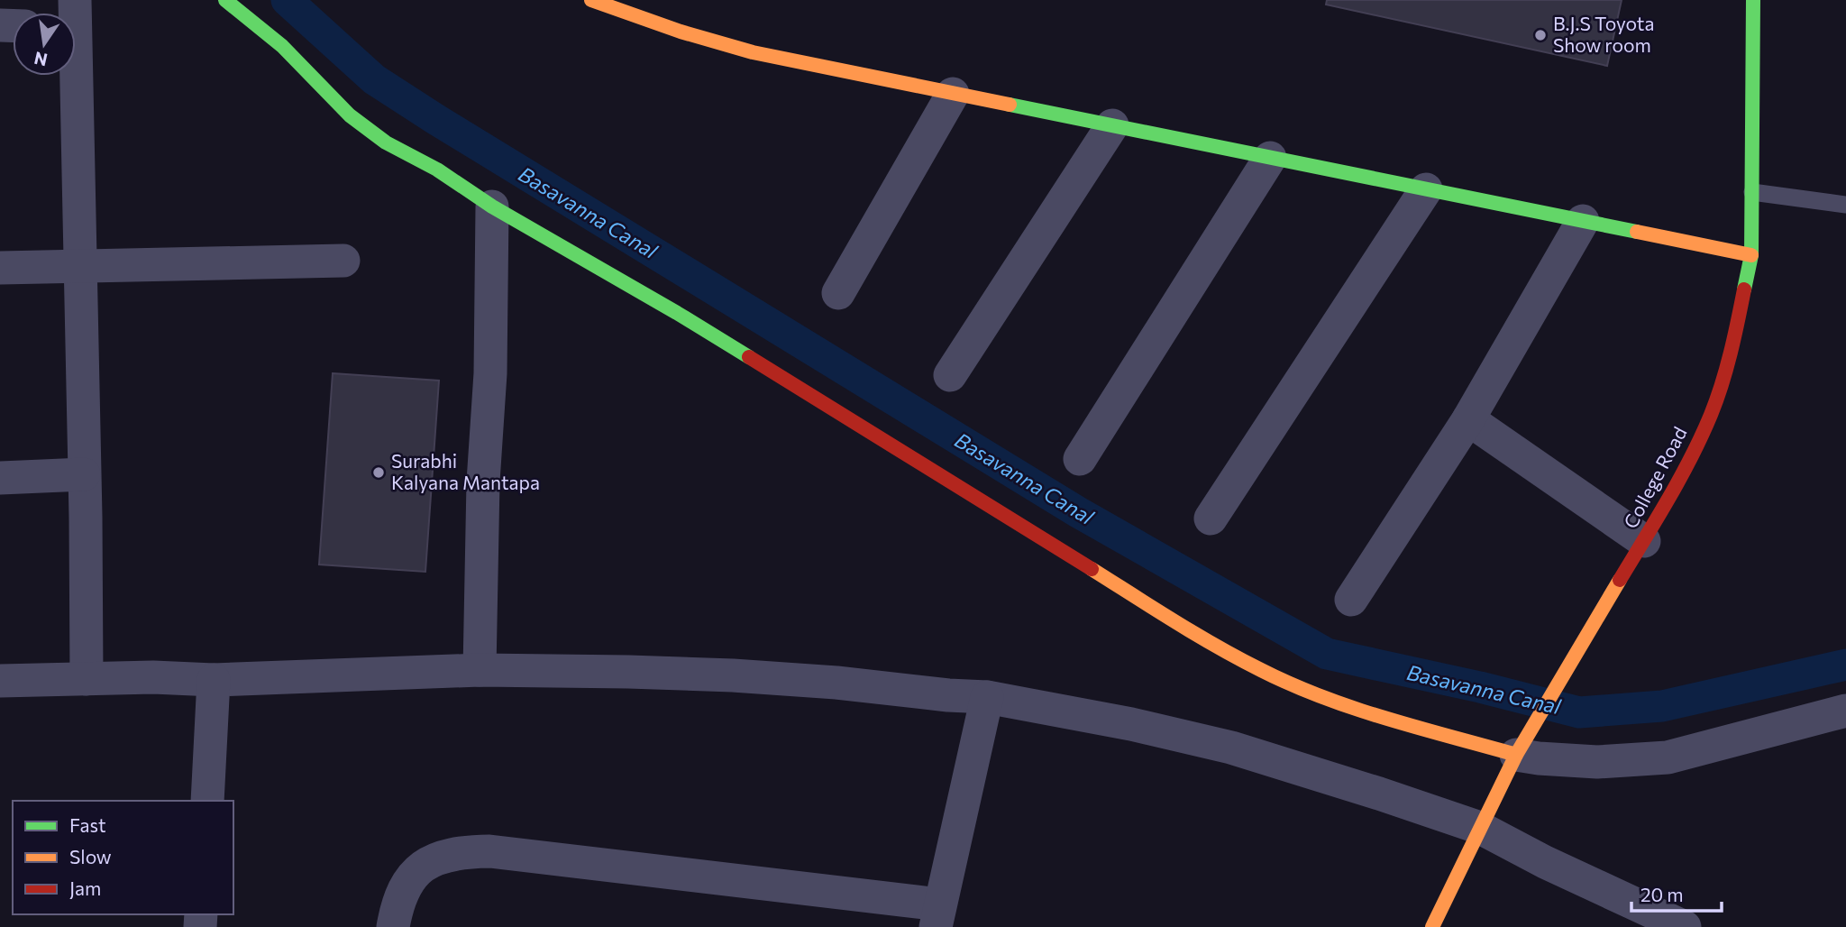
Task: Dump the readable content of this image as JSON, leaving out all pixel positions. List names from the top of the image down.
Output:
{
  "streets": {
    "street": ["College Road"]
  },
  "water": ["Basavanna Canal"],
  "places": ["B.J.S Toyota Show room", "Surabhi Kalyana Mantapa"],
  "legend": ["Fast", "Slow", "Jam"],
  "scale_bar": "20 m",
  "north": "bottom"
}
